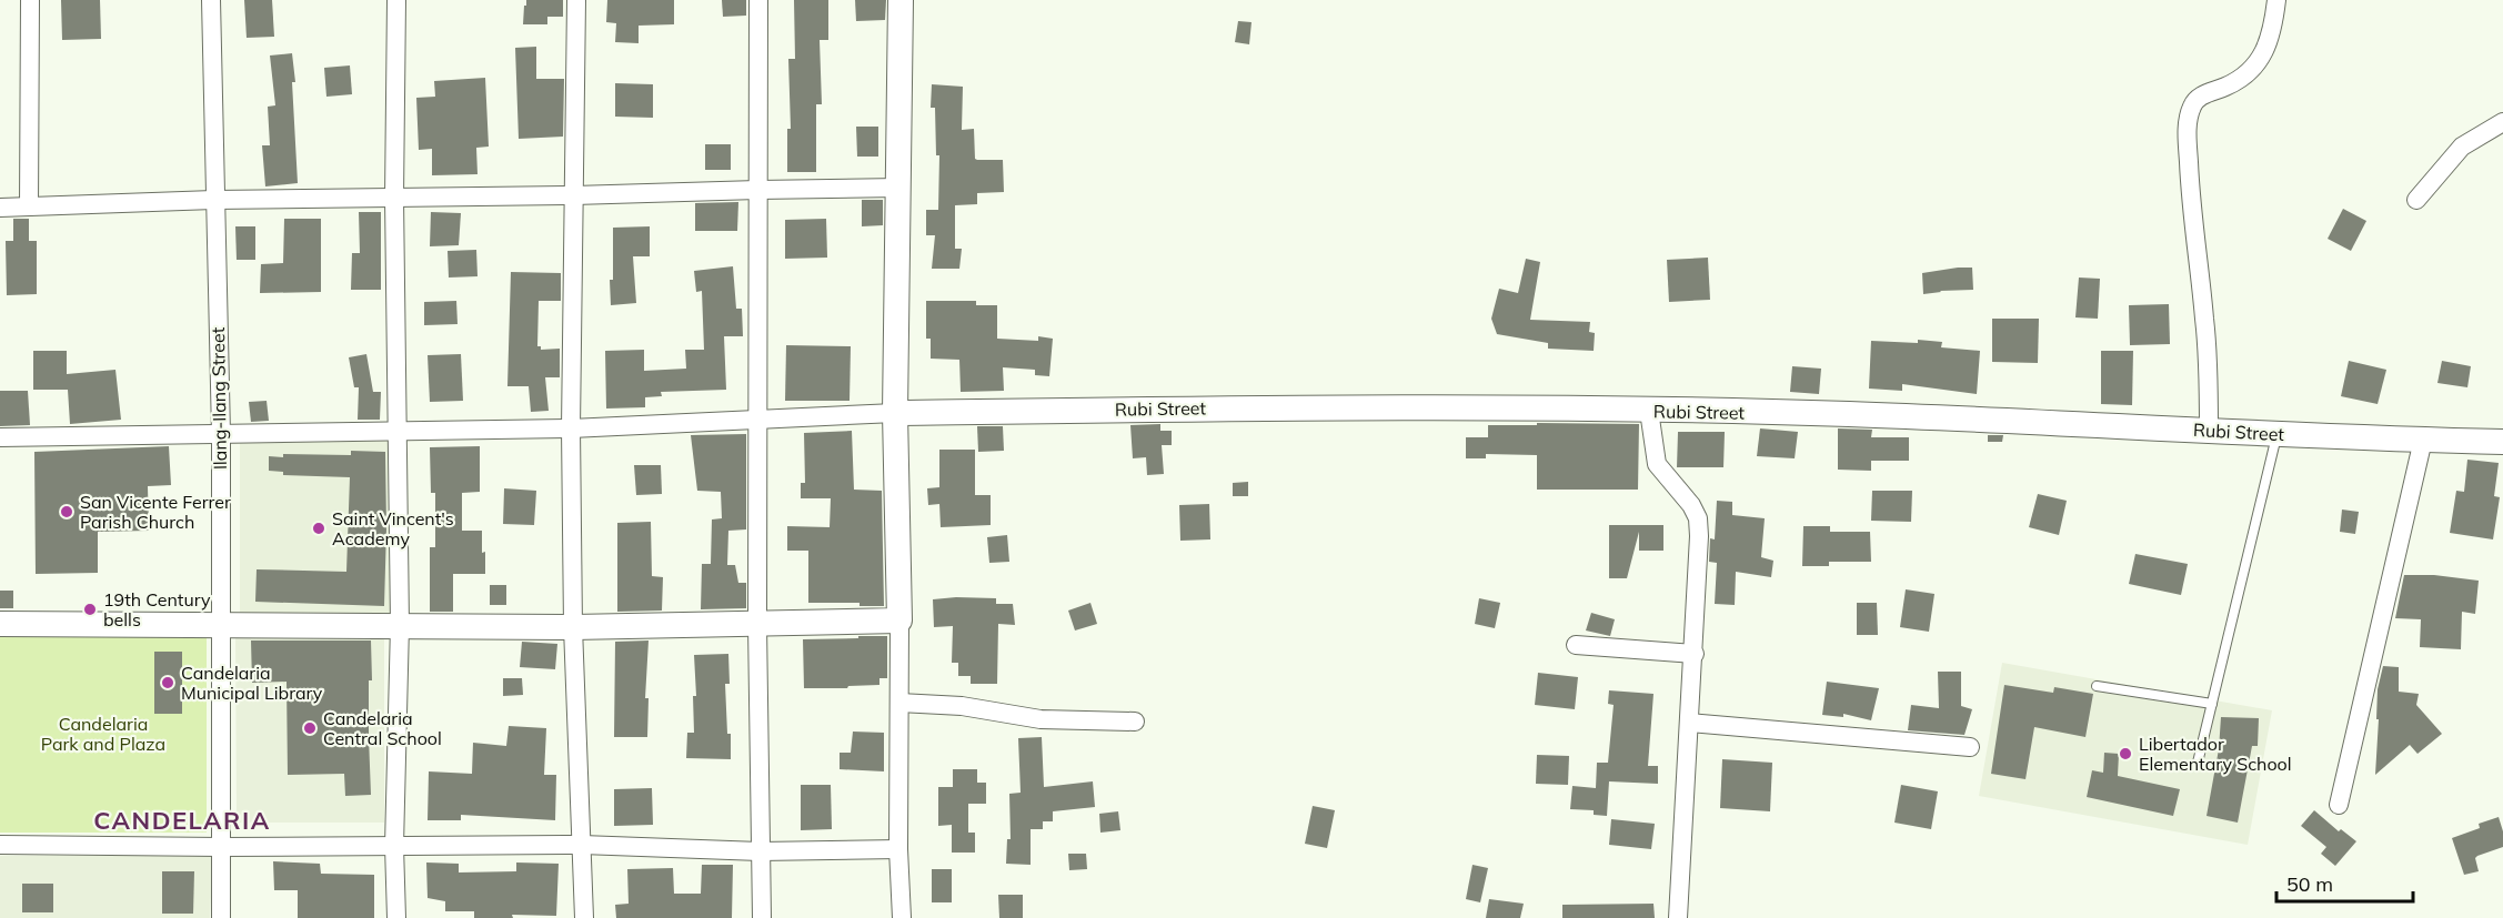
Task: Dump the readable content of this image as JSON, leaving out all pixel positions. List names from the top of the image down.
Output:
{
  "streets": {
    "street": ["Ilang-Ilang Street", "Rubi Street"]
  },
  "districts": ["CANDELARIA"],
  "parks": ["Candelaria Park and Plaza"],
  "places": [
    "San Vicente Ferrer Parish Church",
    "Saint Vincent's Academy",
    "19th Century bells",
    "Candelaria Municipal Library",
    "Candelaria Central School",
    "Libertador Elementary School"
  ],
  "scale_bar": "50 m"
}
